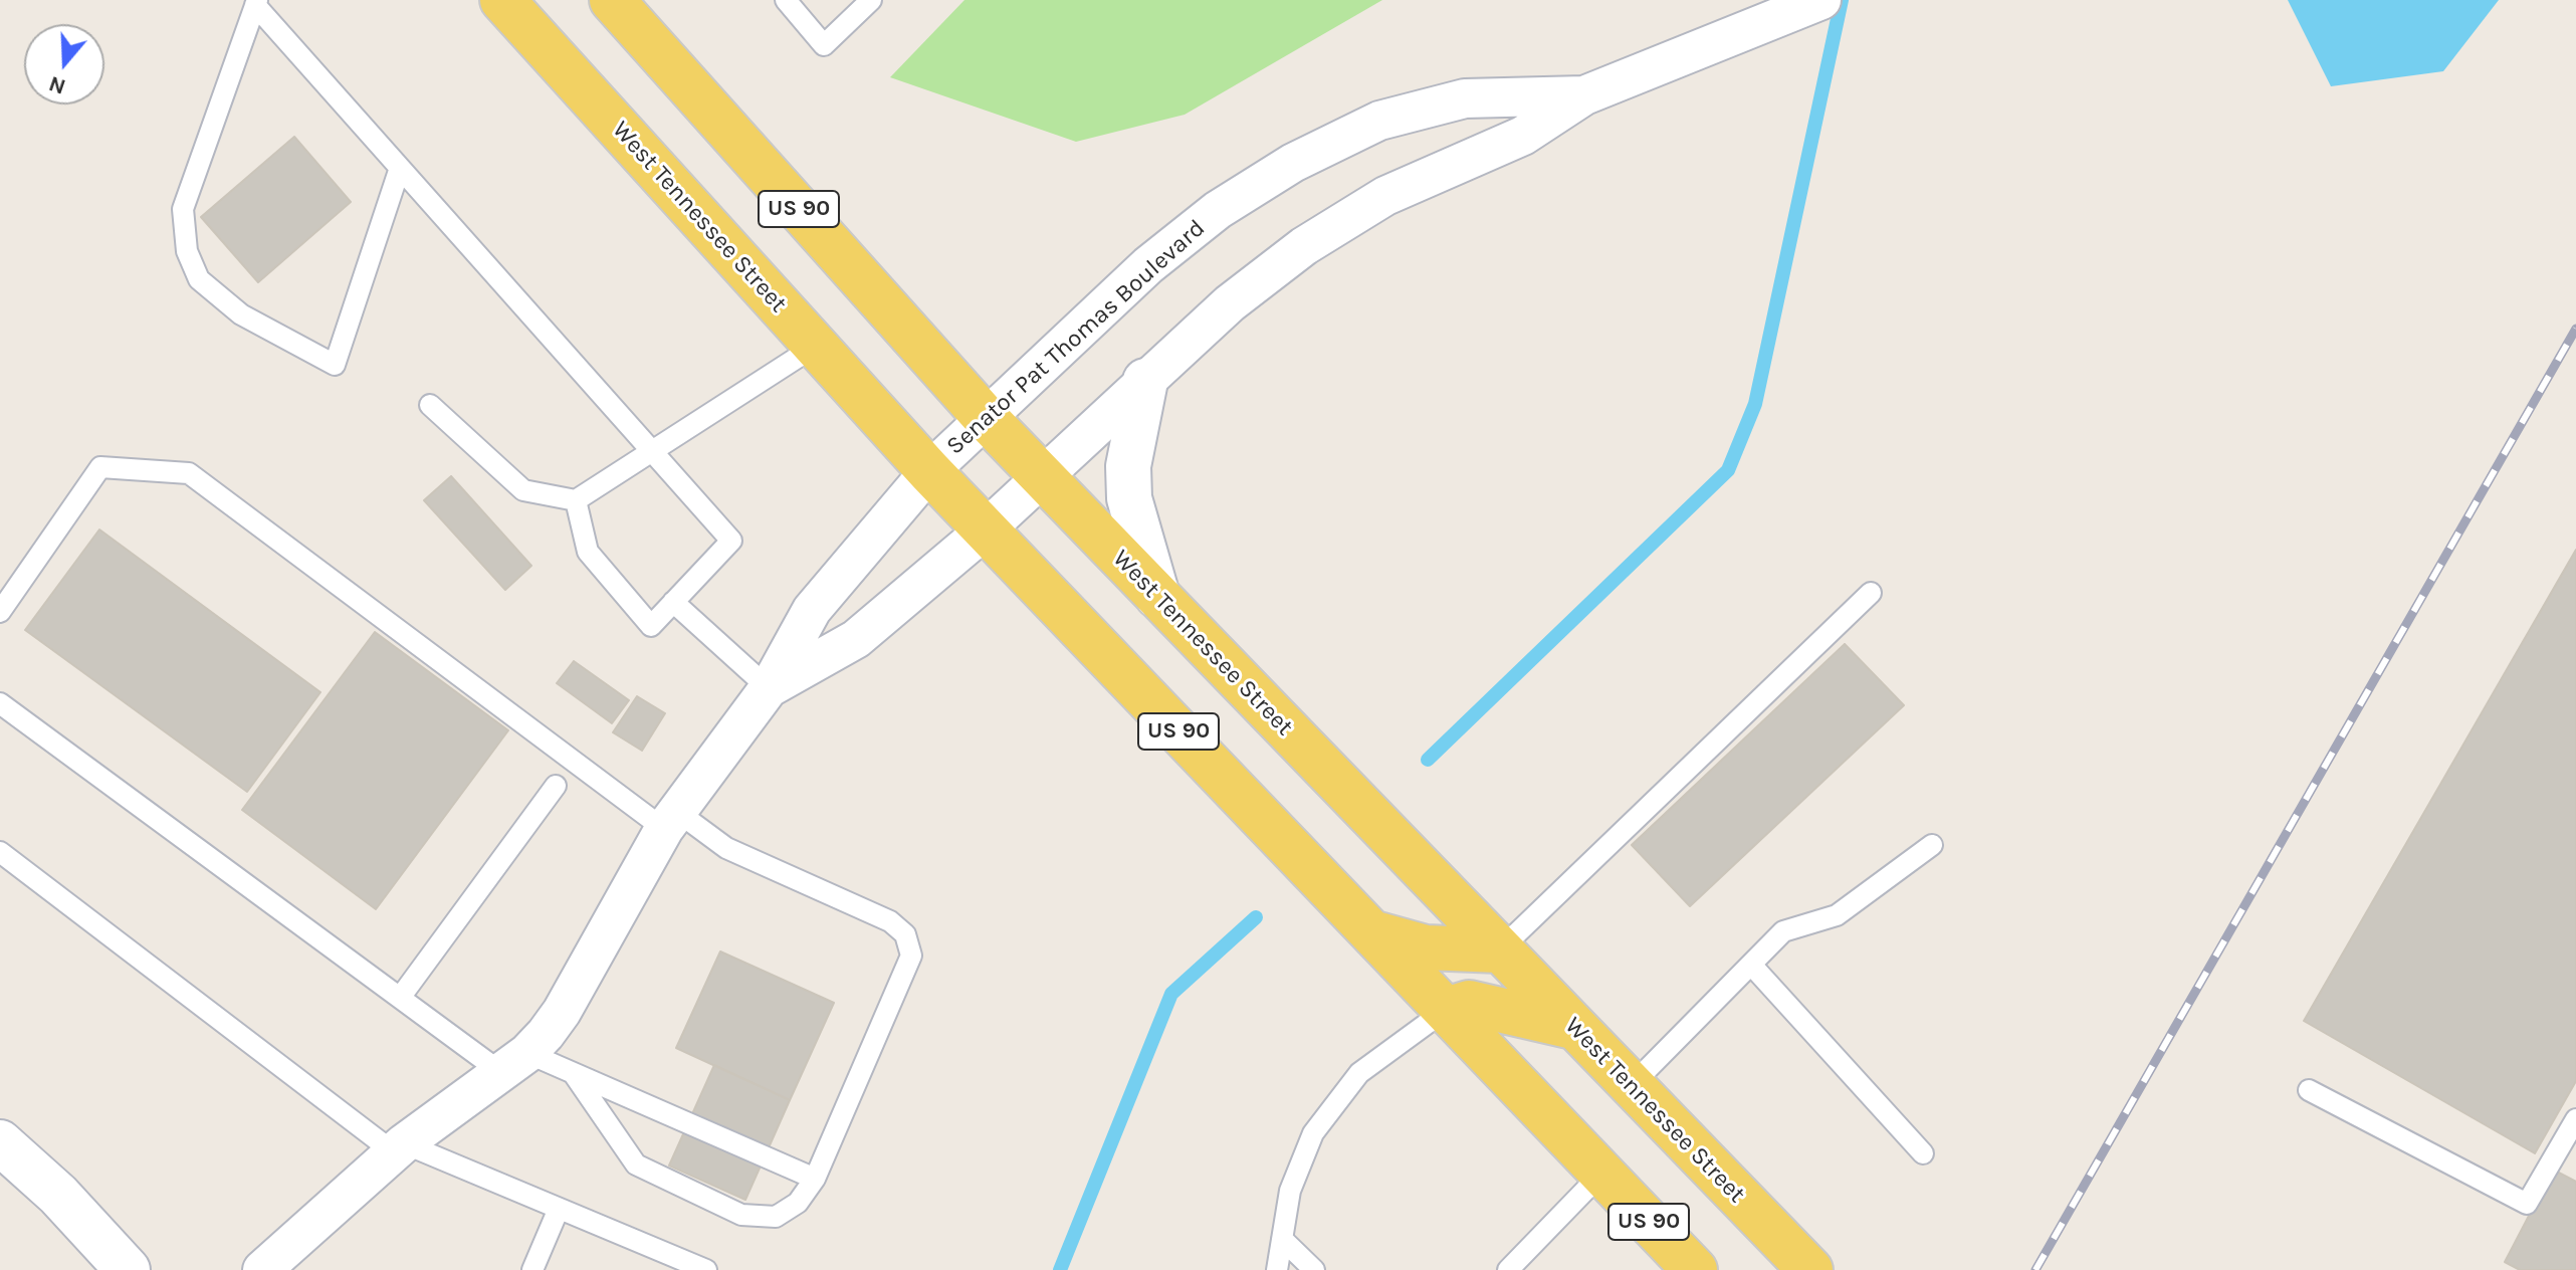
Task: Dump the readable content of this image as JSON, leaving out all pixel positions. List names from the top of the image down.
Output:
{
  "streets": {
    "main road": ["US 90", "West Tennessee Street"],
    "street": ["Senator Pat Thomas Boulevard"]
  },
  "crossings": [
    ["West Tennessee Street", "Senator Pat Thomas Boulevard"]
  ],
  "north": "bottom"
}
